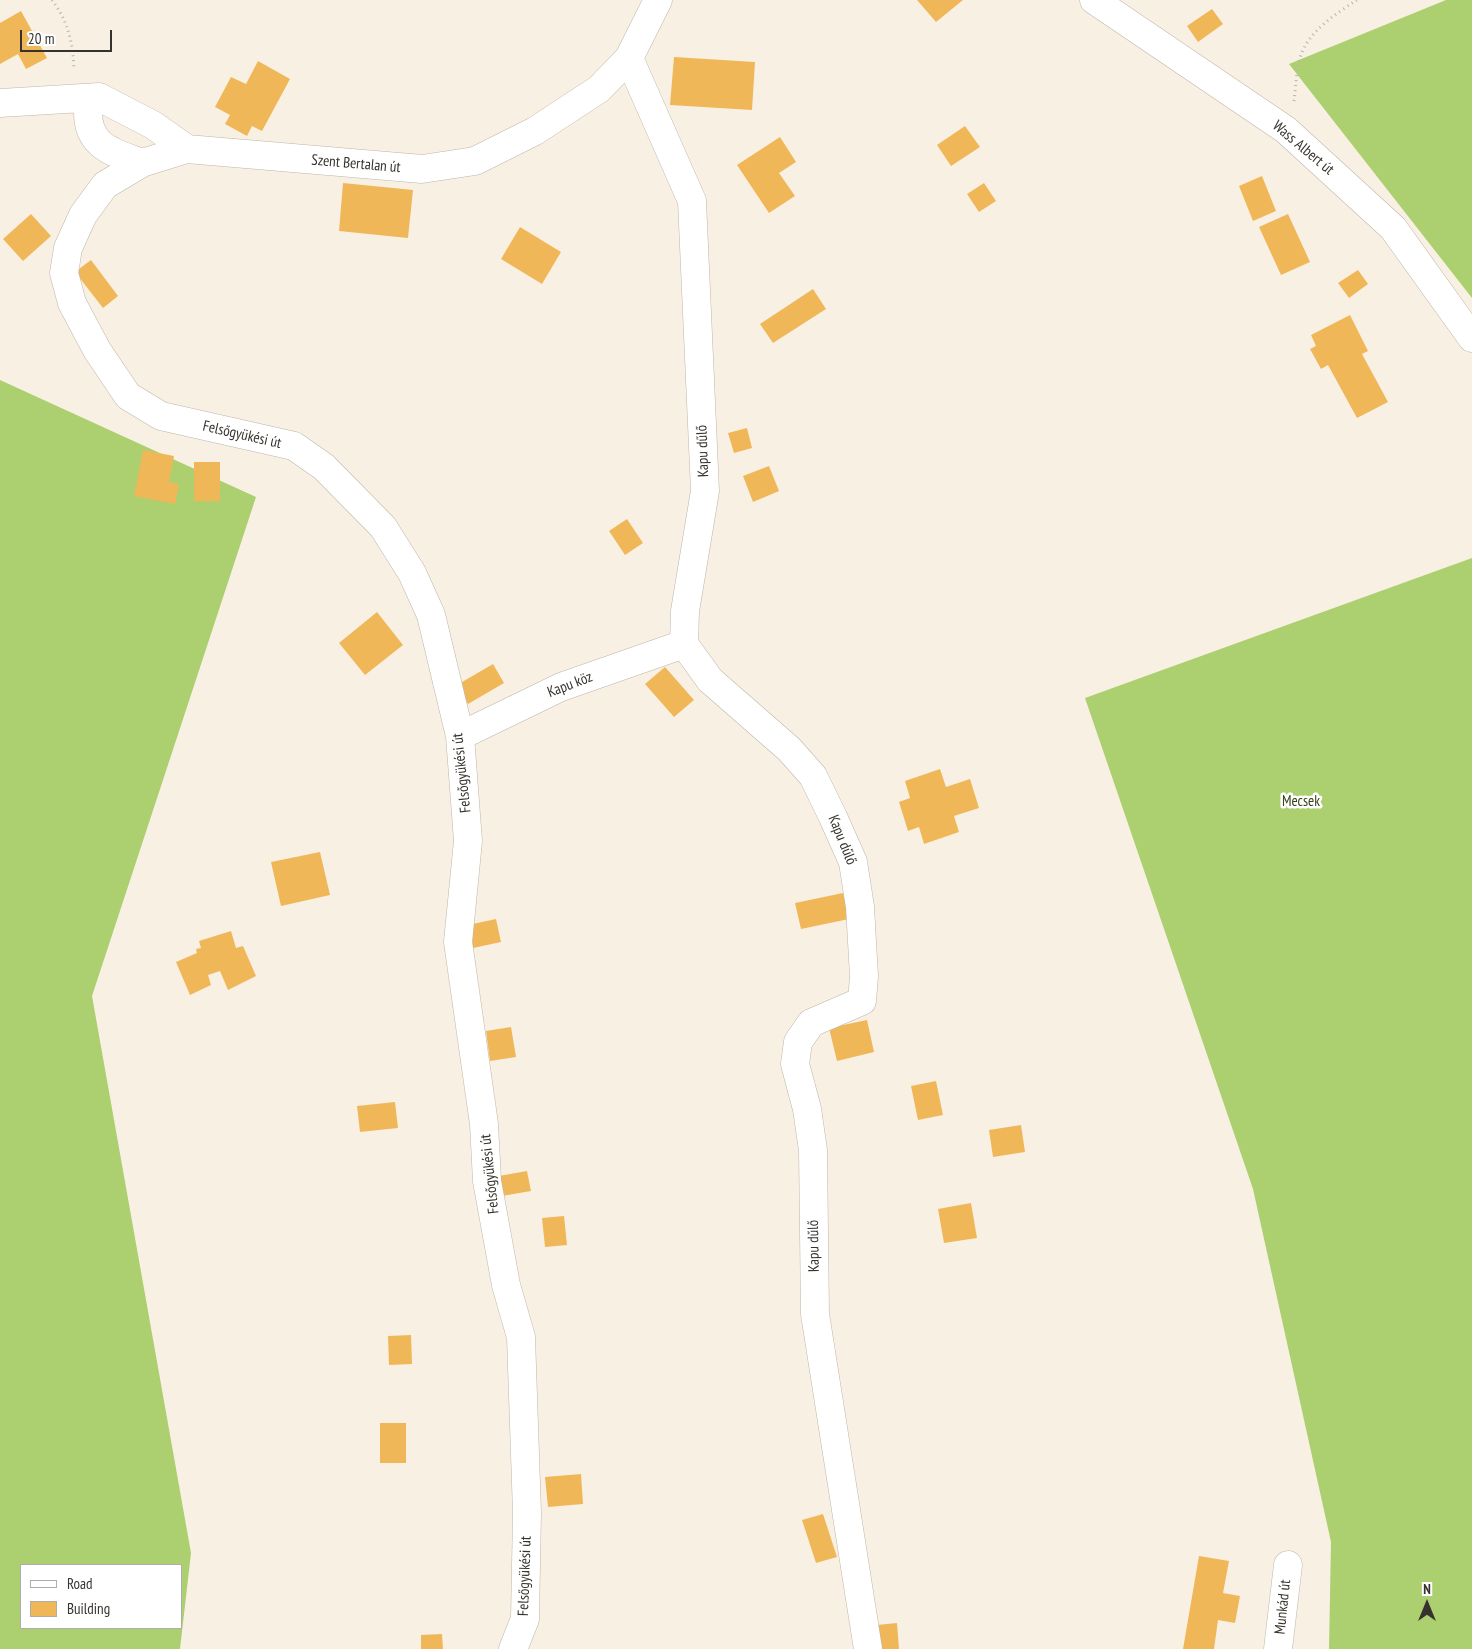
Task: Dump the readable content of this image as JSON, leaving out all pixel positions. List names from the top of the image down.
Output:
{
  "streets": {
    "street": [
      "Wass Albert út",
      "Szent Bertalan út",
      "Felsőgyükési út",
      "Kapu dűlő",
      "Kapu köz",
      "Munkád út"
    ]
  },
  "crossings": [
    ["Szent Bertalan út", "Felsőgyükési út"],
    ["Szent Bertalan út", "Kapu dűlő"],
    ["Felsőgyükési út", "Kapu köz"],
    ["Kapu dűlő", "Kapu köz"]
  ],
  "parks": ["Mecsek"],
  "legend": ["Road", "Building"],
  "scale_bar": "20 m",
  "north": "top"
}
